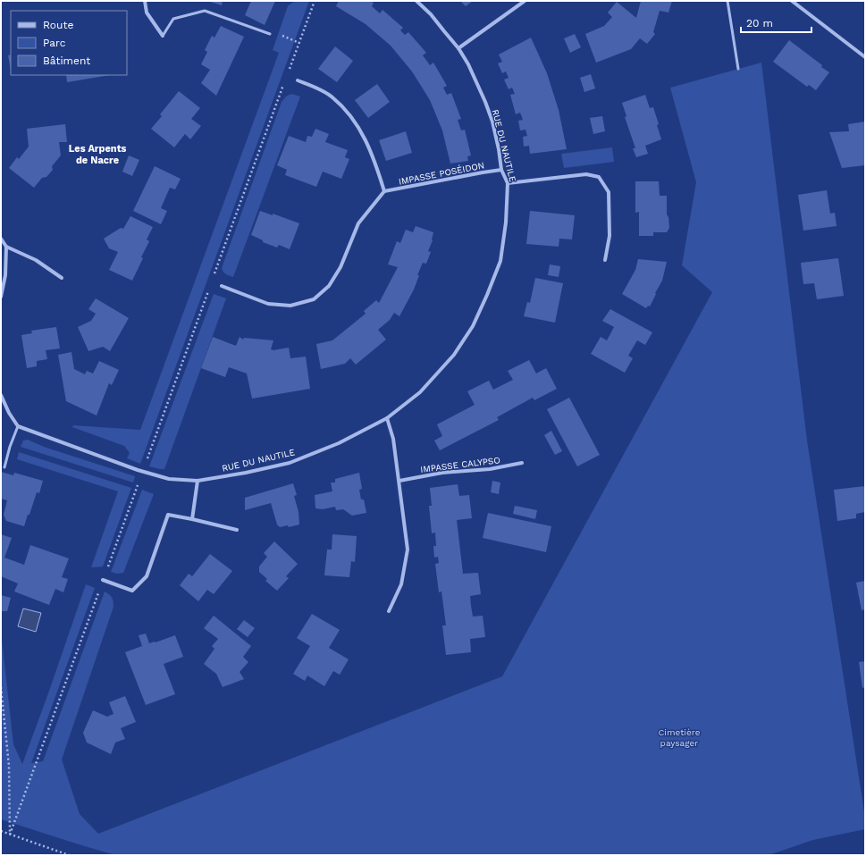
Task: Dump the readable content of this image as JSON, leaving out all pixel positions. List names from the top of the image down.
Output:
{
  "streets": {
    "street": ["RUE DU NAUTILE", "IMPASSE POSÉIDON", "IMPASSE CALYPSO"]
  },
  "crossings": [
    ["RUE DU NAUTILE", "IMPASSE POSÉIDON"]
  ],
  "districts": ["Les Arpents de Nacre"],
  "parks": ["Cimetière paysager"],
  "legend": ["Route", "Parc", "Bâtiment"],
  "scale_bar": "20 m"
}
